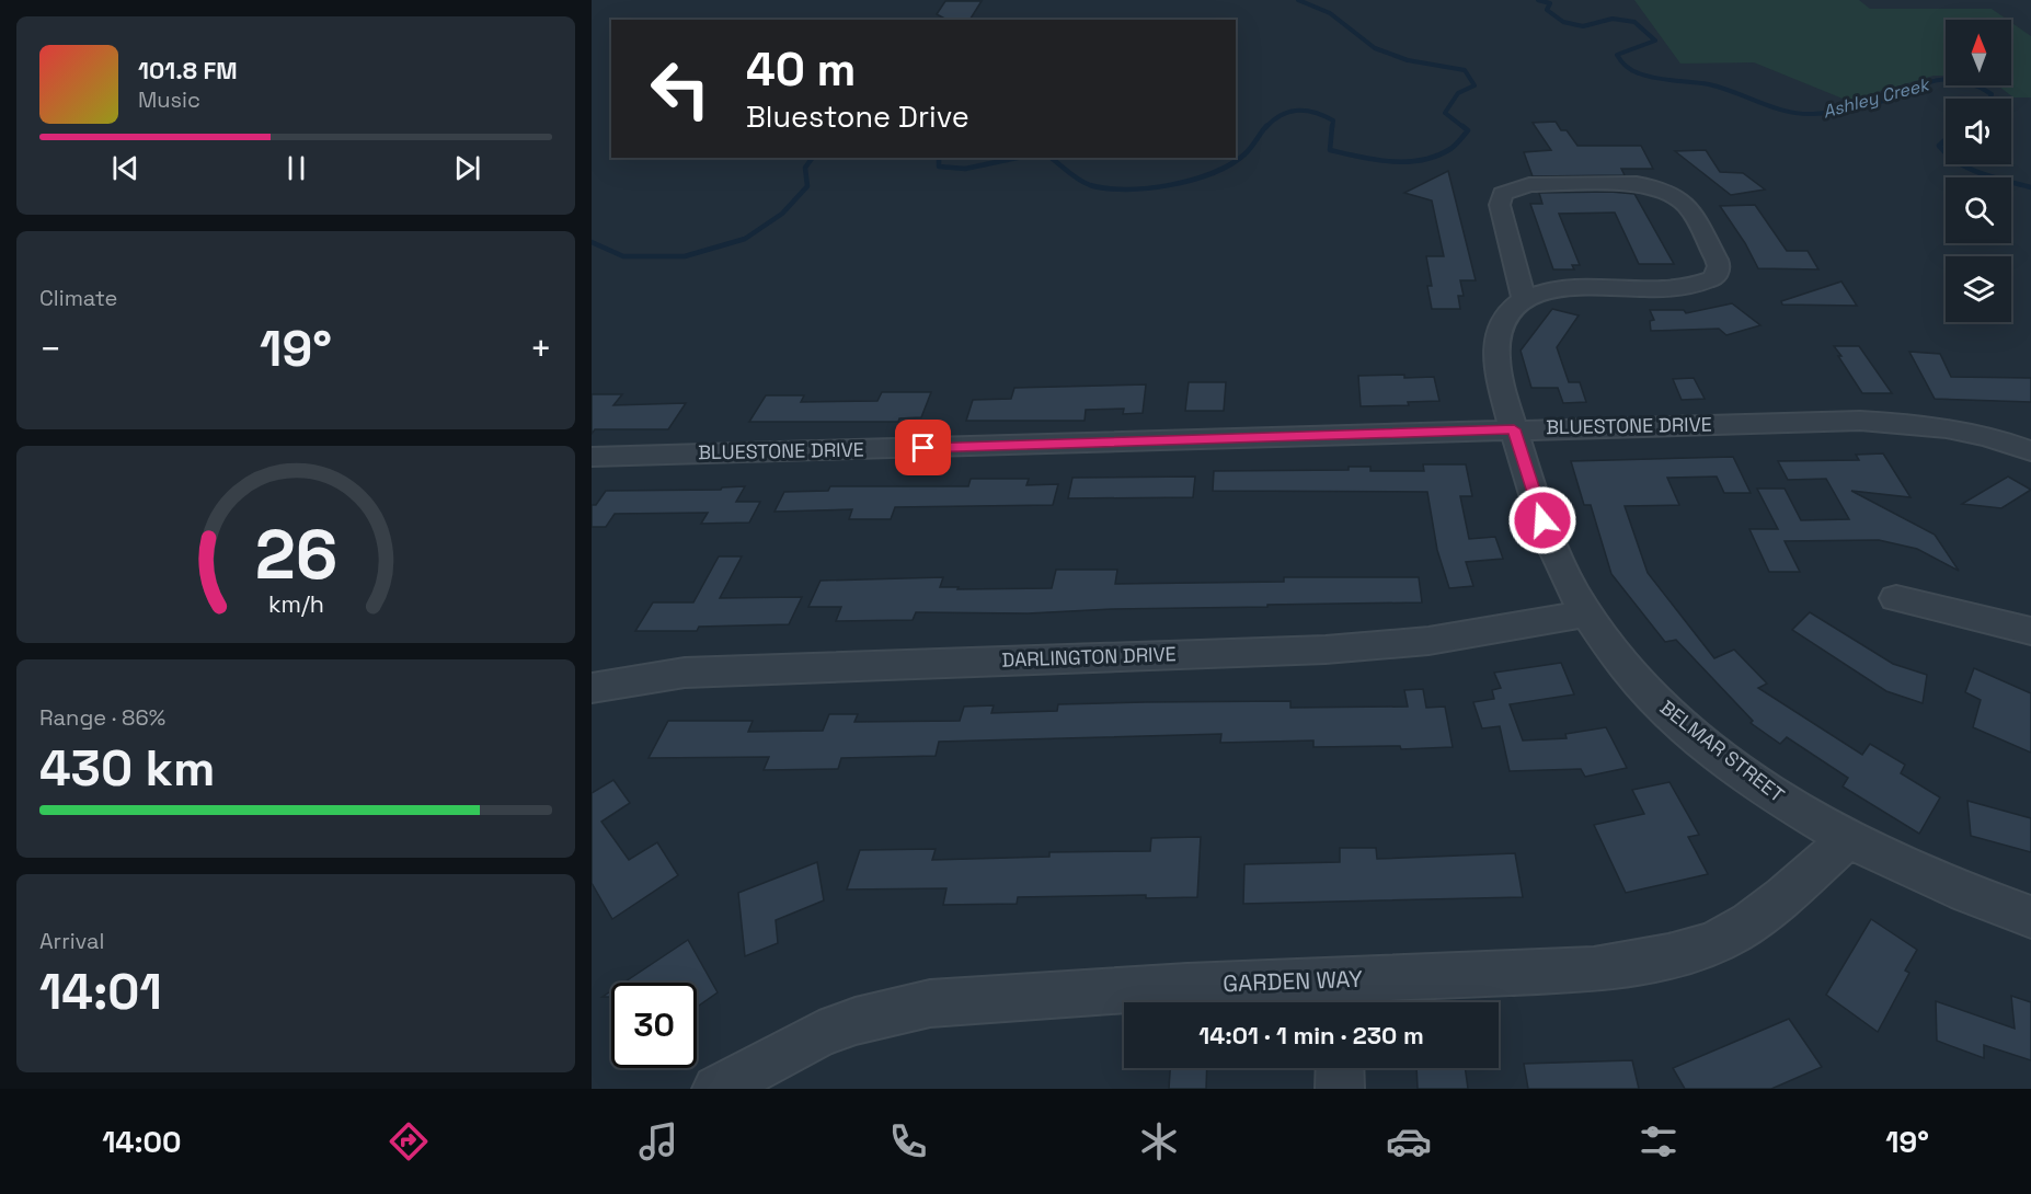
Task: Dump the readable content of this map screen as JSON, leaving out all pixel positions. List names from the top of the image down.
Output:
{
  "streets": {
    "street": [
      "BLUESTONE DRIVE",
      "DARLINGTON DRIVE",
      "BELMAR STREET",
      "GARDEN WAY"
    ]
  },
  "crossings": [
    ["BLUESTONE DRIVE", "BELMAR STREET"],
    ["DARLINGTON DRIVE", "BELMAR STREET"],
    ["BELMAR STREET", "GARDEN WAY"]
  ],
  "water": ["Ashley Creek"],
  "north": "top",
  "page": {
    "turn": ["40 m", "Bluestone Drive"],
    "song": ["101.8 FM", "Music"],
    "tile": [
      "Climate",
      ["Range · 86%", "430 km"],
      ["Arrival", "14:01"]
    ],
    "heat": ["−", "19°", "+"],
    "limit": "30",
    "trip": "14:01 · 1 min · 230 m",
    "tabs": ["14:00", "19°"],
    "gauge": ["26", "km/h"]
  }
}
